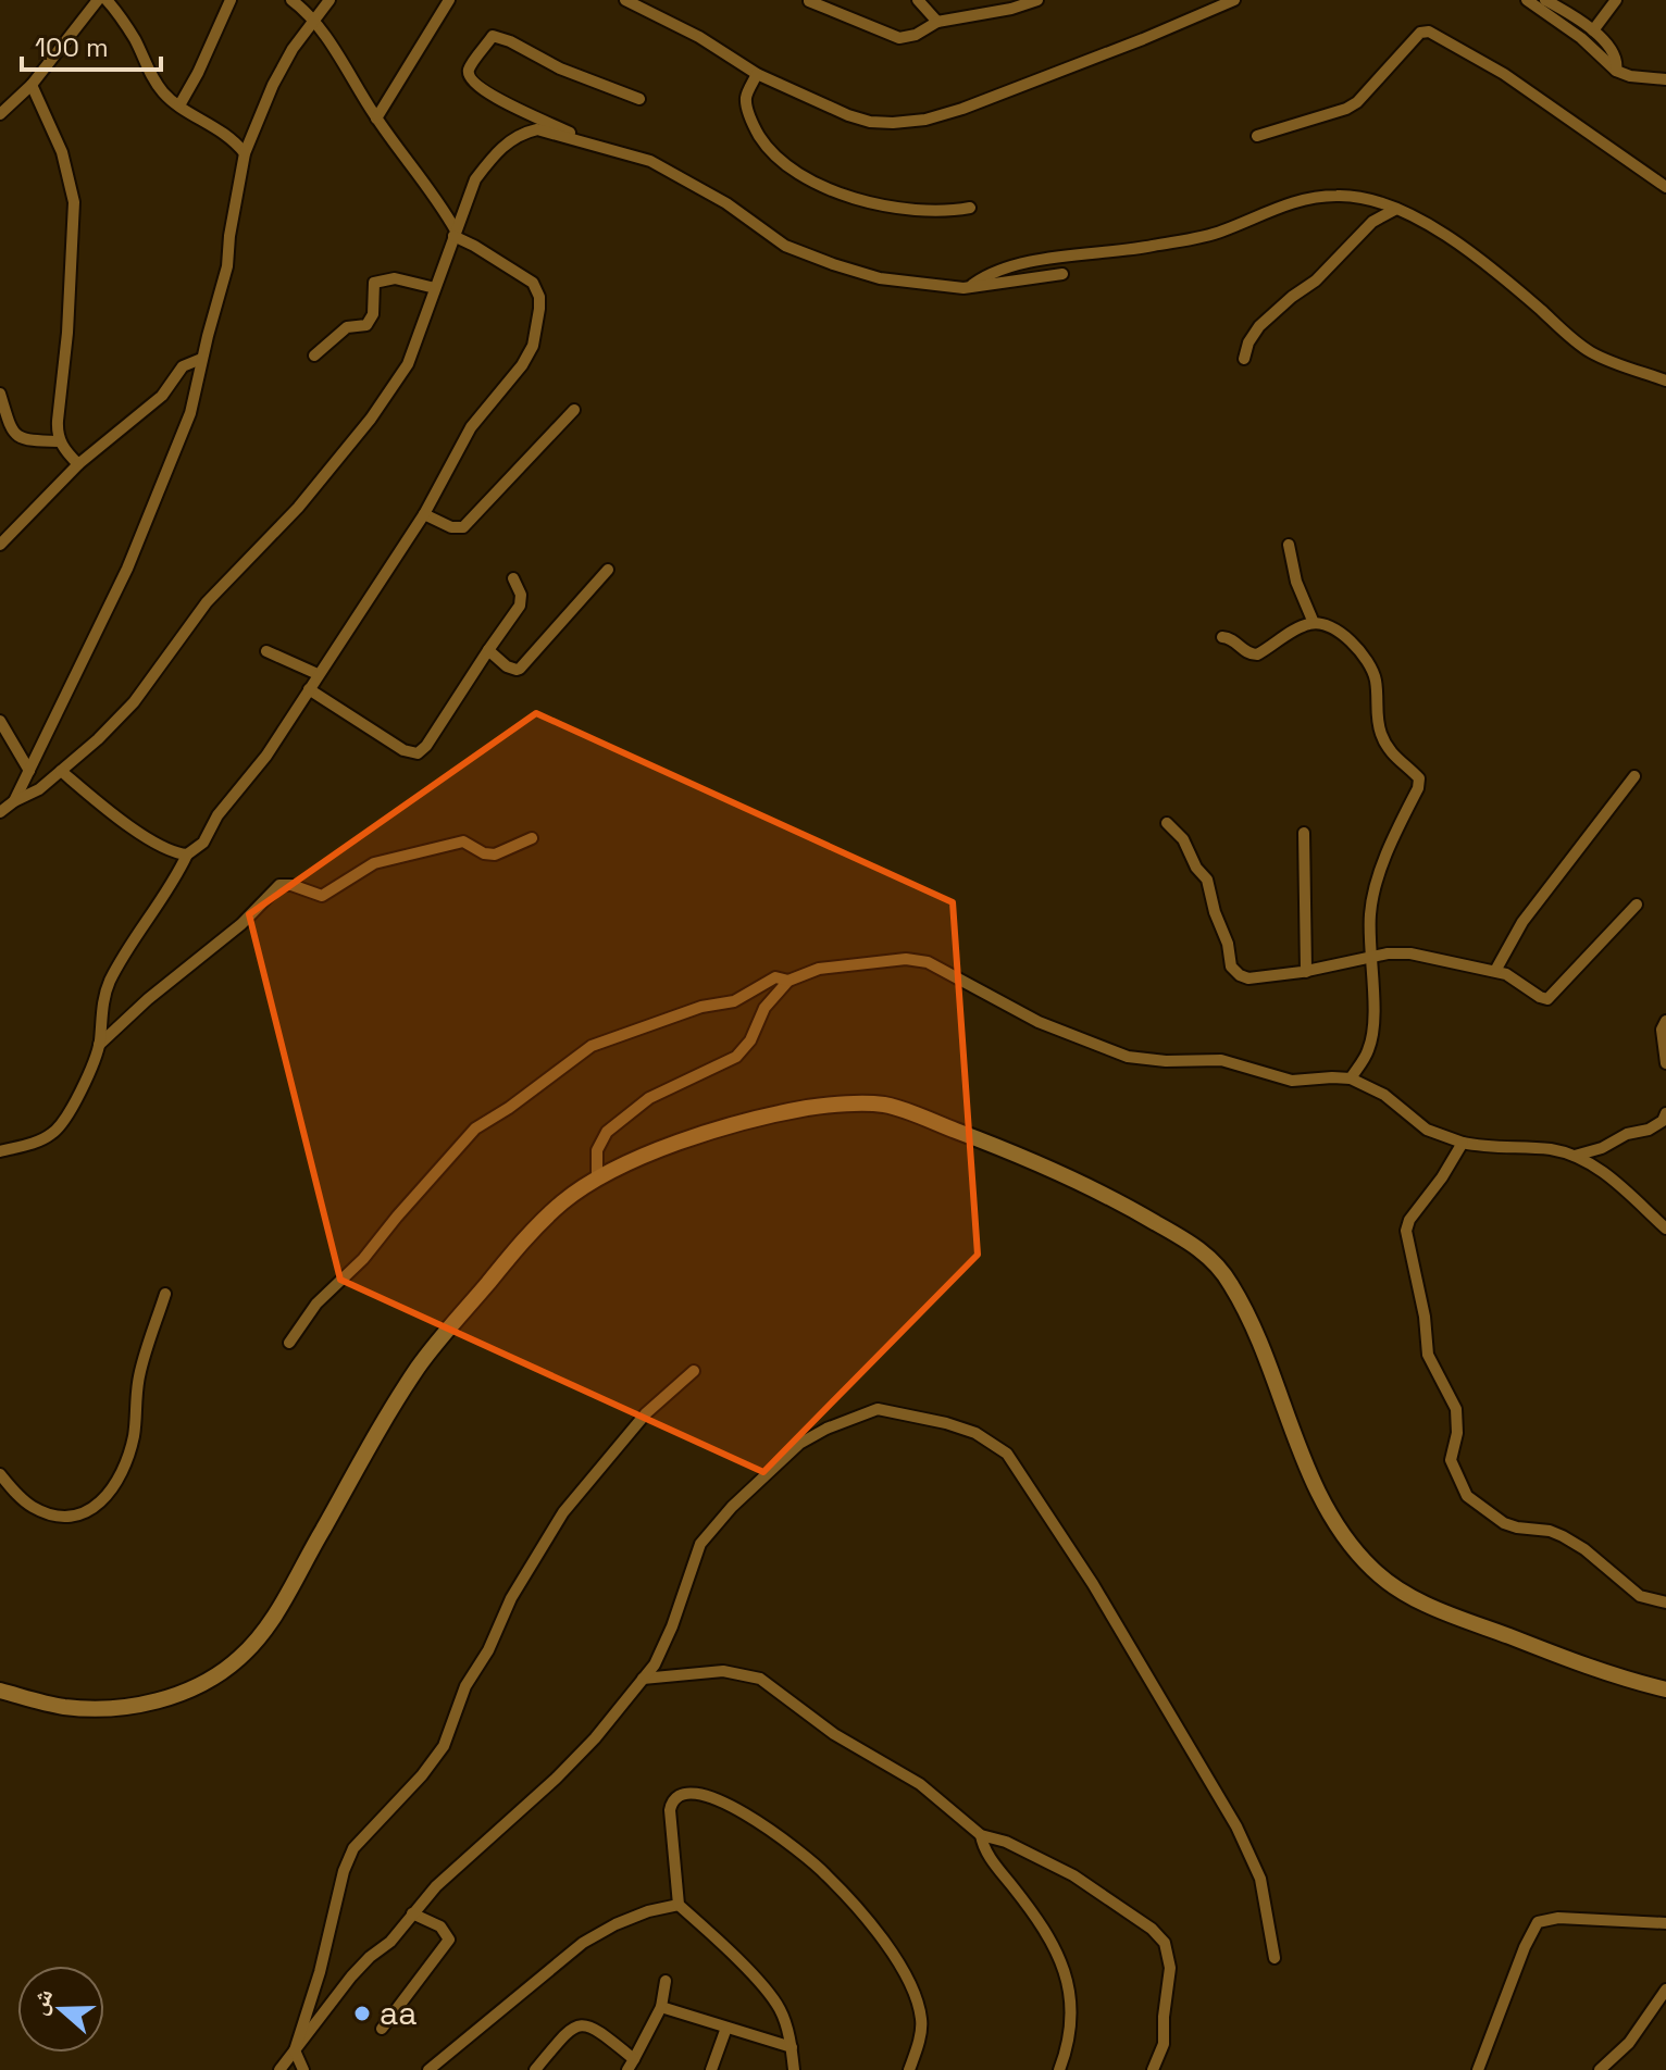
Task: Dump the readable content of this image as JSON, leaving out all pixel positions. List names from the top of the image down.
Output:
{
  "places": ["aa"],
  "scale_bar": "100 m",
  "north": "left"
}
